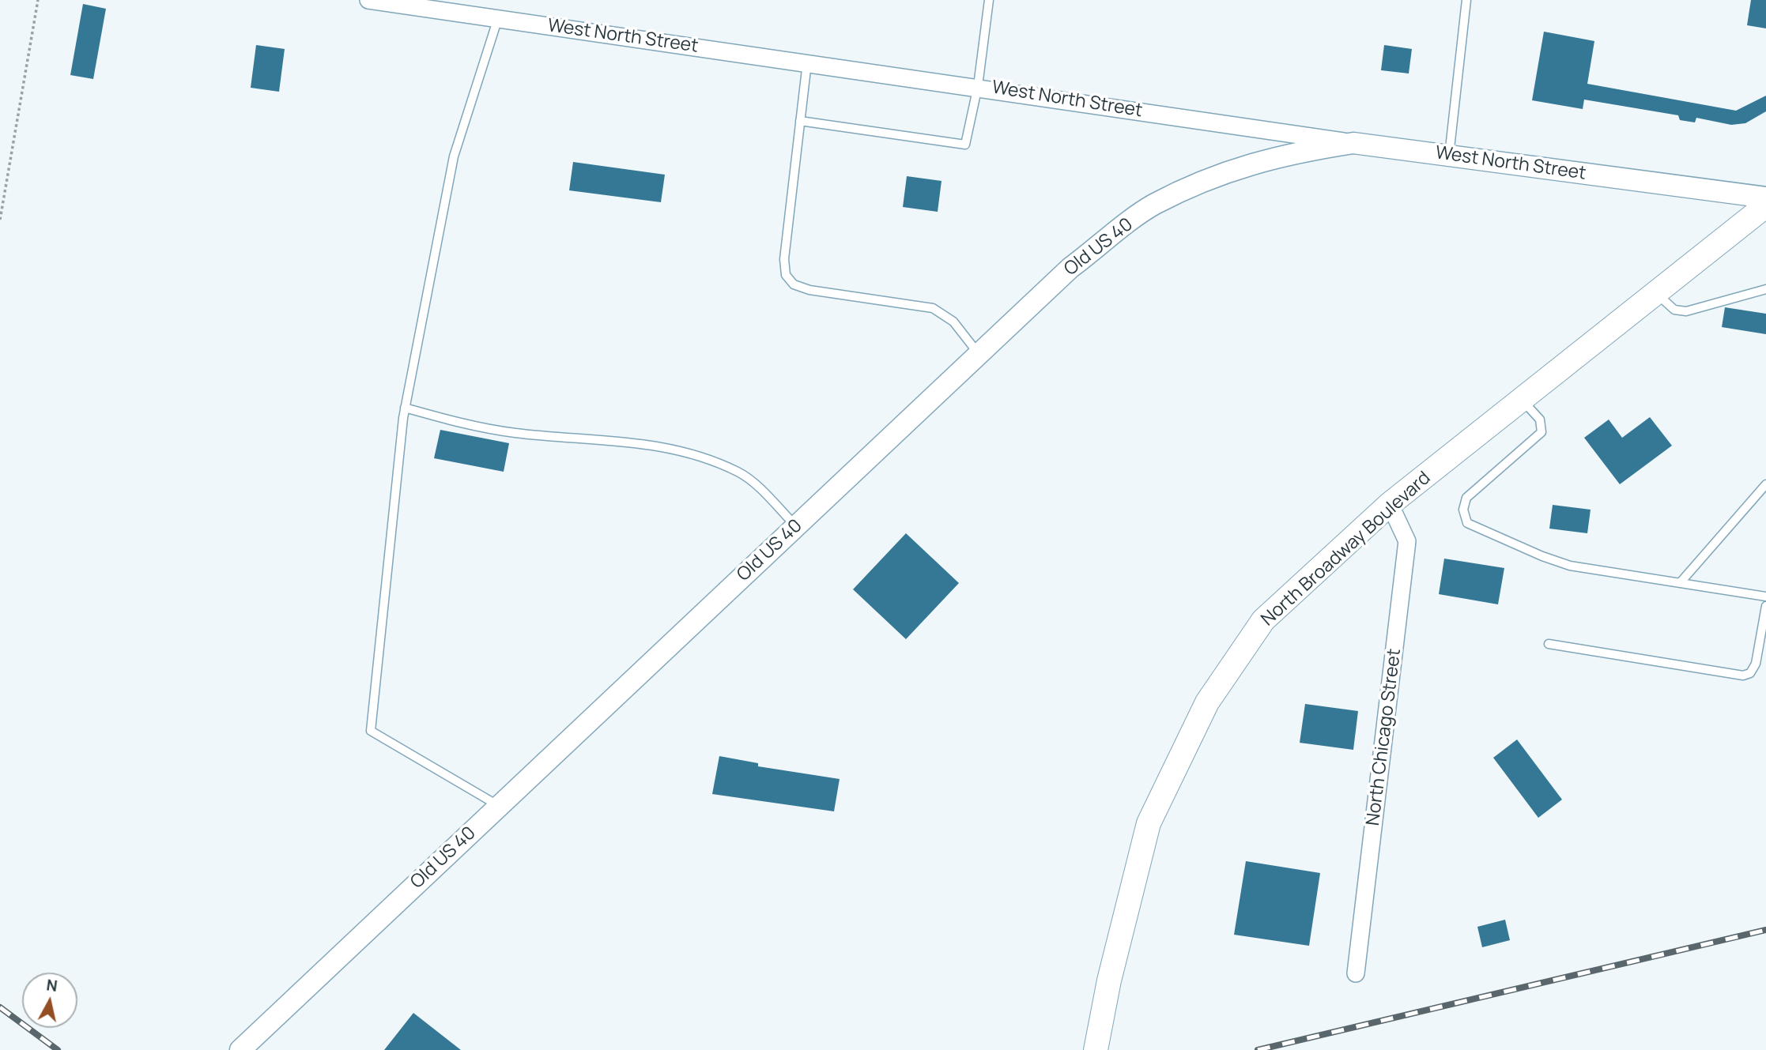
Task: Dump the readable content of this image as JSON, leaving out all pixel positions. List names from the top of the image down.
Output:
{
  "streets": {
    "main road": ["North Broadway Boulevard"],
    "street": ["West North Street", "Old US 40", "North Chicago Street"]
  },
  "crossings": [
    ["West North Street", "Old US 40"],
    ["North Broadway Boulevard", "North Chicago Street"]
  ],
  "north": "top"
}
